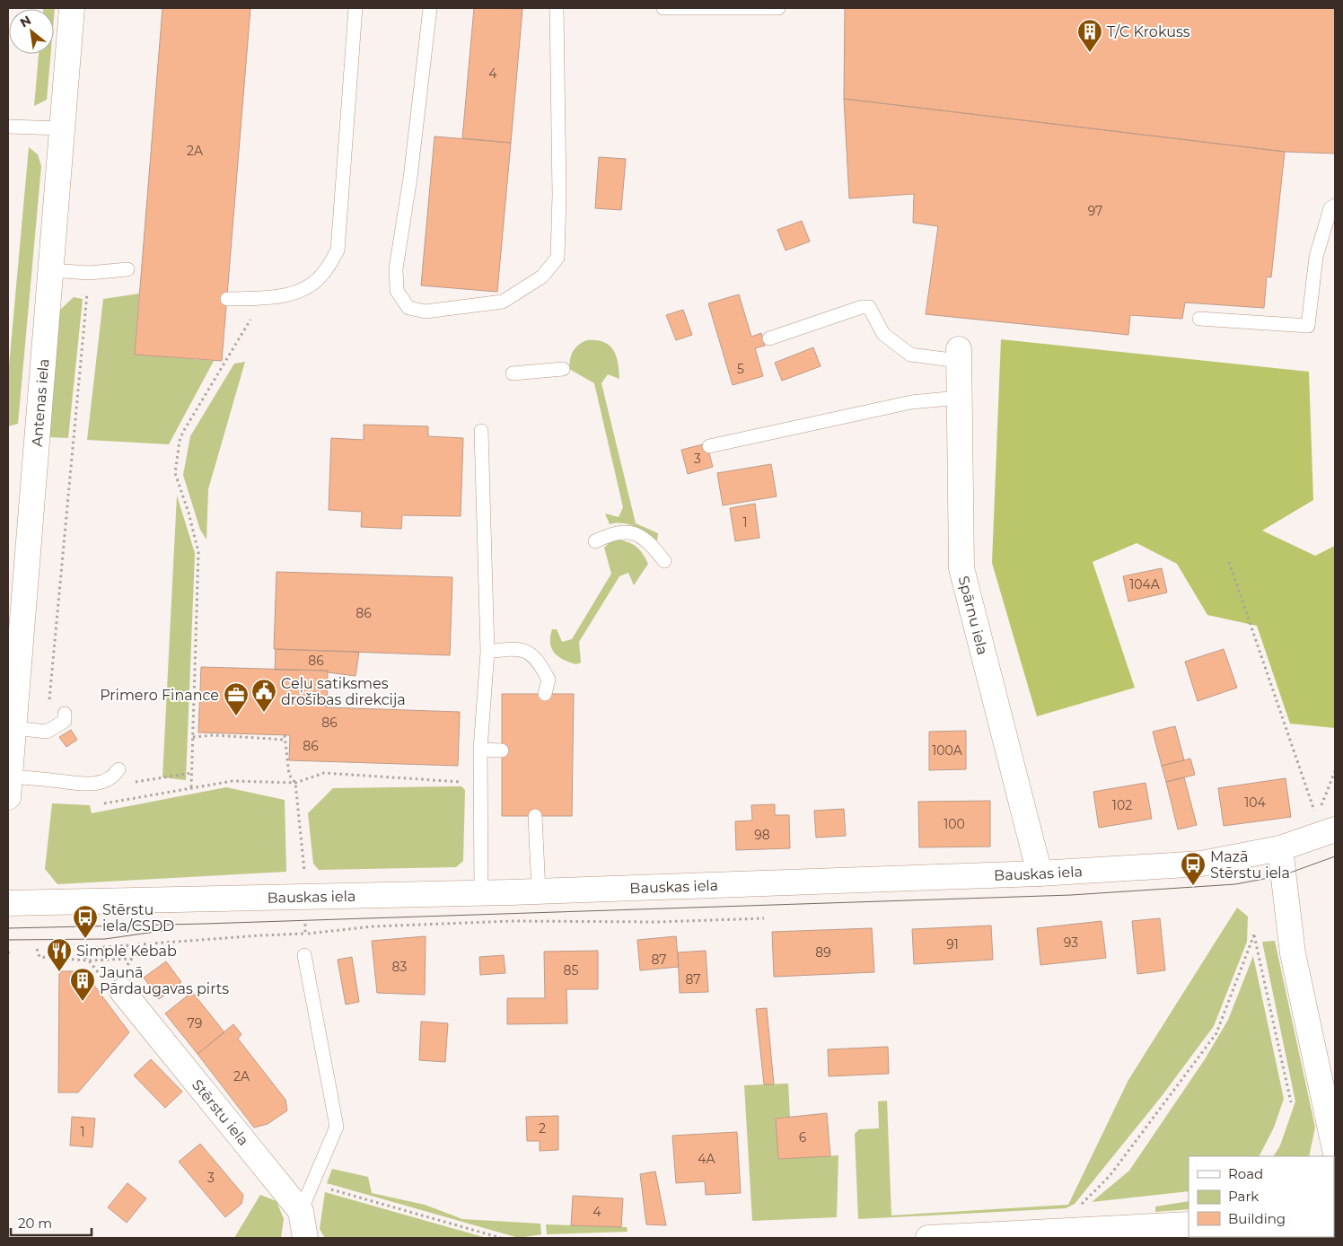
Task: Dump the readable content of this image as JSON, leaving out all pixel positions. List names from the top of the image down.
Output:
{
  "streets": {
    "street": [
      "Antenas iela",
      "Spārnu iela",
      "Bauskas iela",
      "Stērstu iela"
    ]
  },
  "crossings": [
    ["Spārnu iela", "Bauskas iela"]
  ],
  "places": {
    "building": ["T/C Krokuss", "Jaunā Pārdaugavas pirts"],
    "public building": ["Ceļu satiksmes drošības direkcija"],
    "office": ["Primero Finance"],
    "bus stop": ["Mazā Stērstu iela", "Stērstu iela/CSDD"],
    "restaurant": ["Simple Kebab"]
  },
  "house_numbers": [
    "4",
    "2A",
    "97",
    "5",
    "3",
    "1",
    "104A",
    "86",
    "86",
    "86",
    "86",
    "100A",
    "104",
    "102",
    "100",
    "98",
    "93",
    "91",
    "89",
    "87",
    "83",
    "85",
    "87",
    "79",
    "2A",
    "2",
    "1",
    "6",
    "4A",
    "3",
    "4"
  ],
  "legend": ["Road", "Park", "Building"],
  "scale_bar": "20 m",
  "north": "top left"
}
